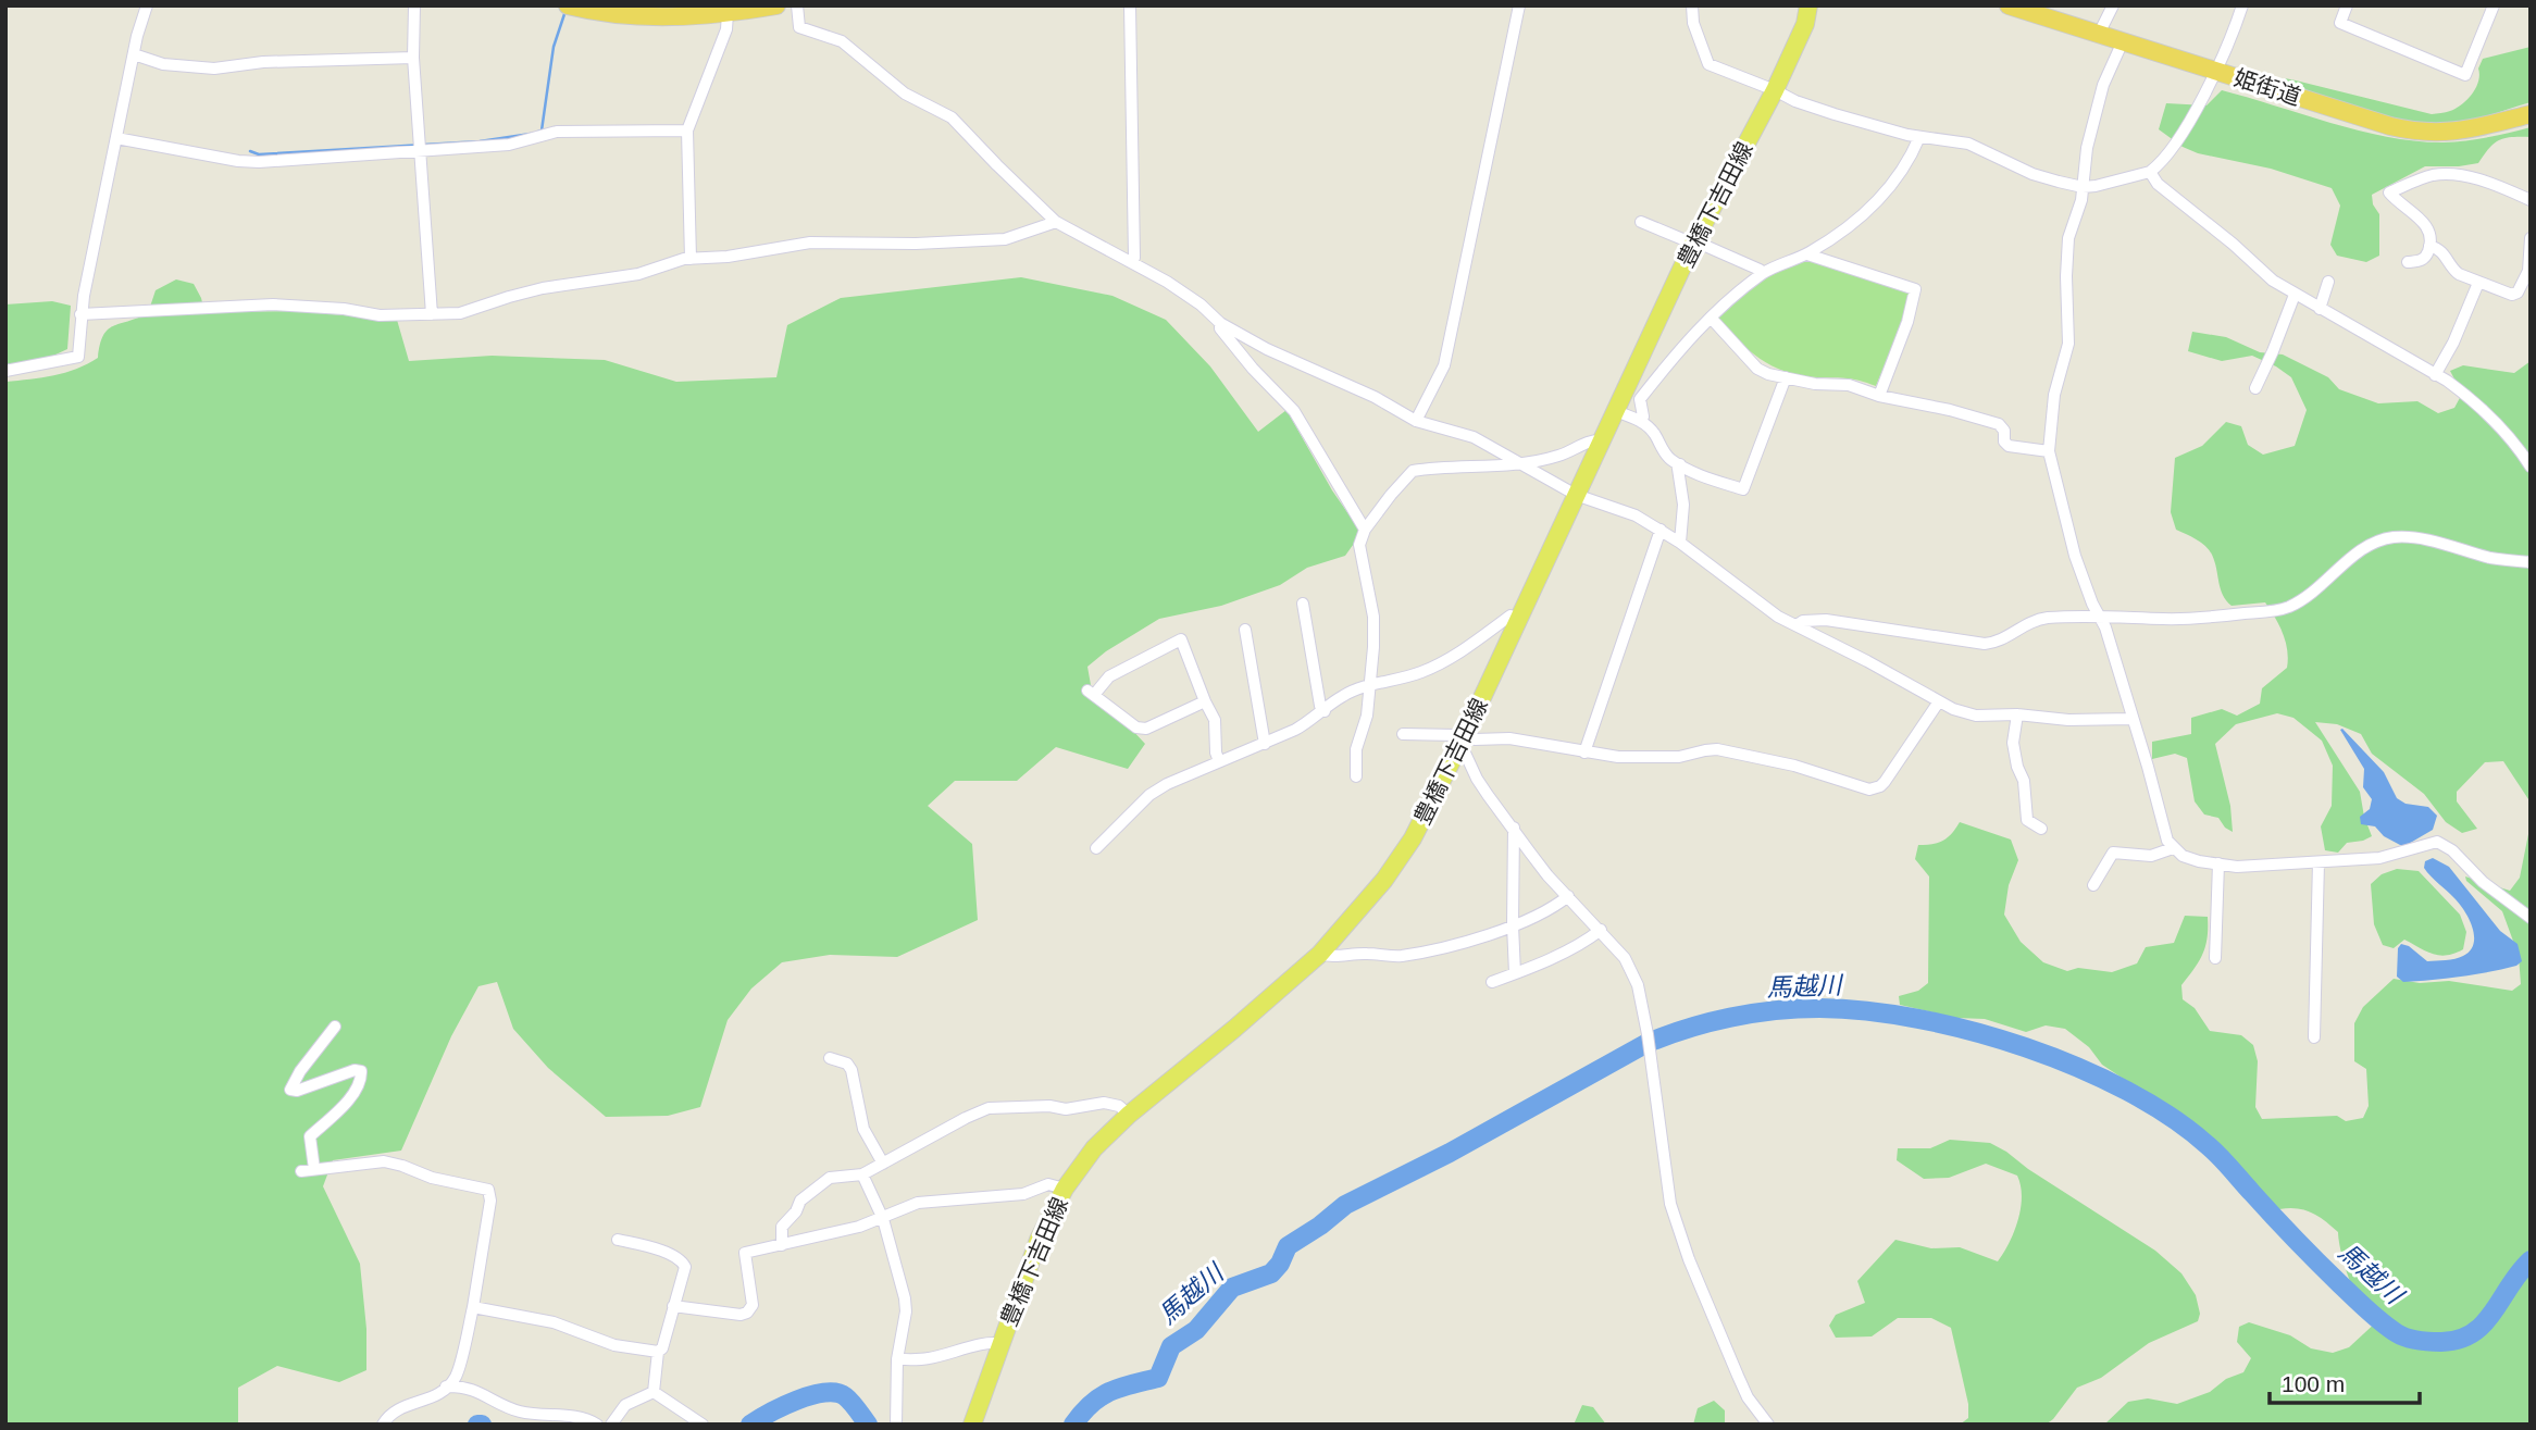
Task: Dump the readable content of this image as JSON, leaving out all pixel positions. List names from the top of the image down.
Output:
{
  "streets": {
    "highway": ["姫街道"],
    "main road": ["豊橋下吉田線"]
  },
  "water": ["馬越川"],
  "scale_bar": "100 m"
}
